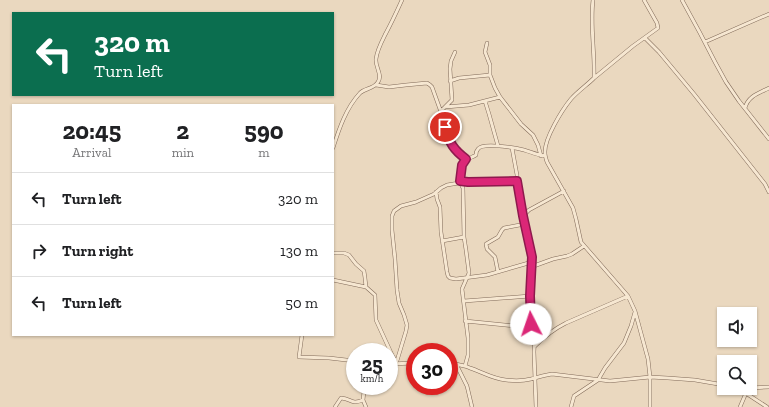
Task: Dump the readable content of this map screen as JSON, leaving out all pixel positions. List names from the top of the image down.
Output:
{
  "page": {
    "turn": ["320 m", "Turn left"],
    "eta": [
      "20:45",
      "Arrival",
      "2",
      "min",
      "590",
      "m"
    ],
    "list": [
      {
        "name": "Turn left",
        "value": "320 m"
      },
      {
        "name": "Turn right",
        "value": "130 m"
      },
      {
        "name": "Turn left",
        "value": "50 m"
      }
    ],
    "speed": "25 km/h",
    "limit": "30"
  }
}
